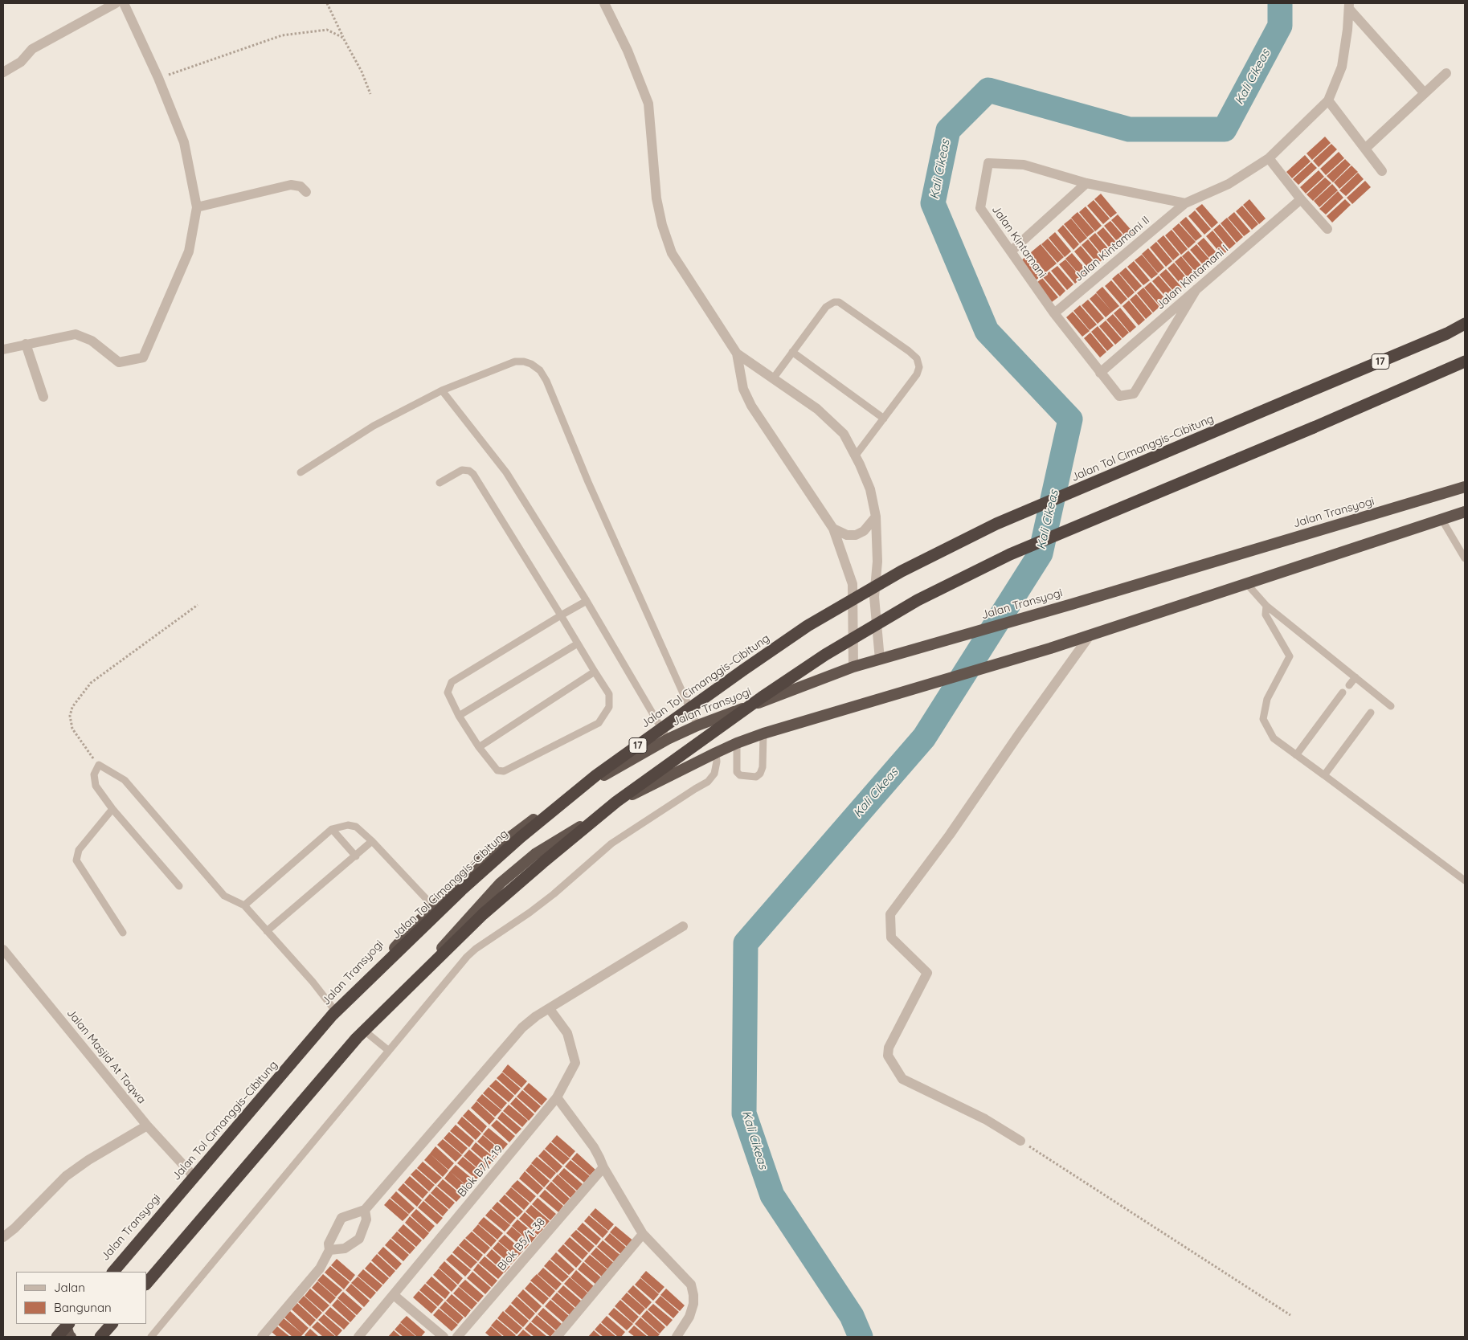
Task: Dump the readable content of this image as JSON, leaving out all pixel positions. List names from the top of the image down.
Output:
{
  "streets": {
    "highway": ["17", "Jalan Tol Cimanggis–Cibitung", "Jalan Transyogi"],
    "street": [
      "Jalan Kintamani",
      "Jalan Kintamani II",
      "Jalan Kintamani I",
      "Jalan Masjid At Taqwa",
      "Blok B7/1-19",
      "Blok B5/1-38"
    ]
  },
  "crossings": [
    ["Jalan Kintamani", "Jalan Kintamani II"],
    ["Jalan Kintamani", "Jalan Kintamani I"],
    ["Jalan Transyogi", "Jalan Masjid At Taqwa"]
  ],
  "water": ["Kali Cikeas"],
  "legend": ["Jalan", "Bangunan"]
}
